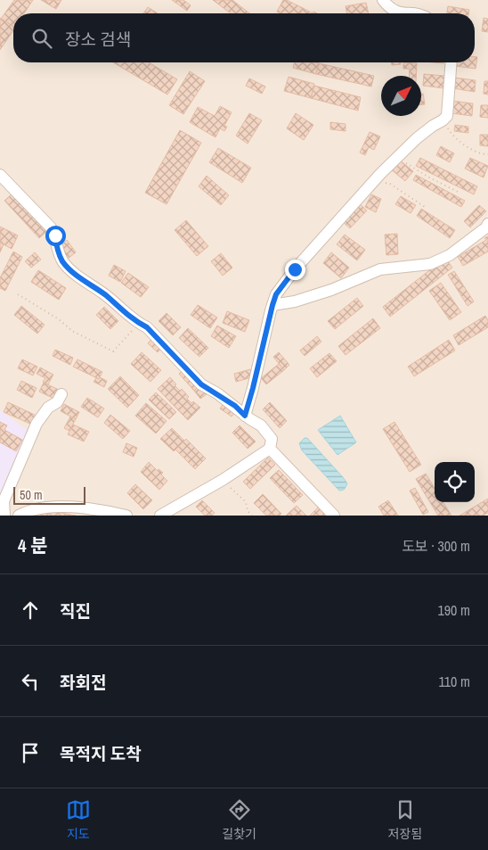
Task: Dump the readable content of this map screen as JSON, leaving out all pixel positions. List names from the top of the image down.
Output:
{
  "scale_bar": "50 m",
  "north": "top right",
  "page": {
    "search": "장소 검색",
    "scale": "50 m",
    "heading": ["4 분", "도보 · 300 m"],
    "list": [
      ["직진", "190 m"],
      ["좌회전", "110 m"],
      "목적지 도착"
    ],
    "nav": ["지도", "길찾기", "저장됨"]
  }
}
